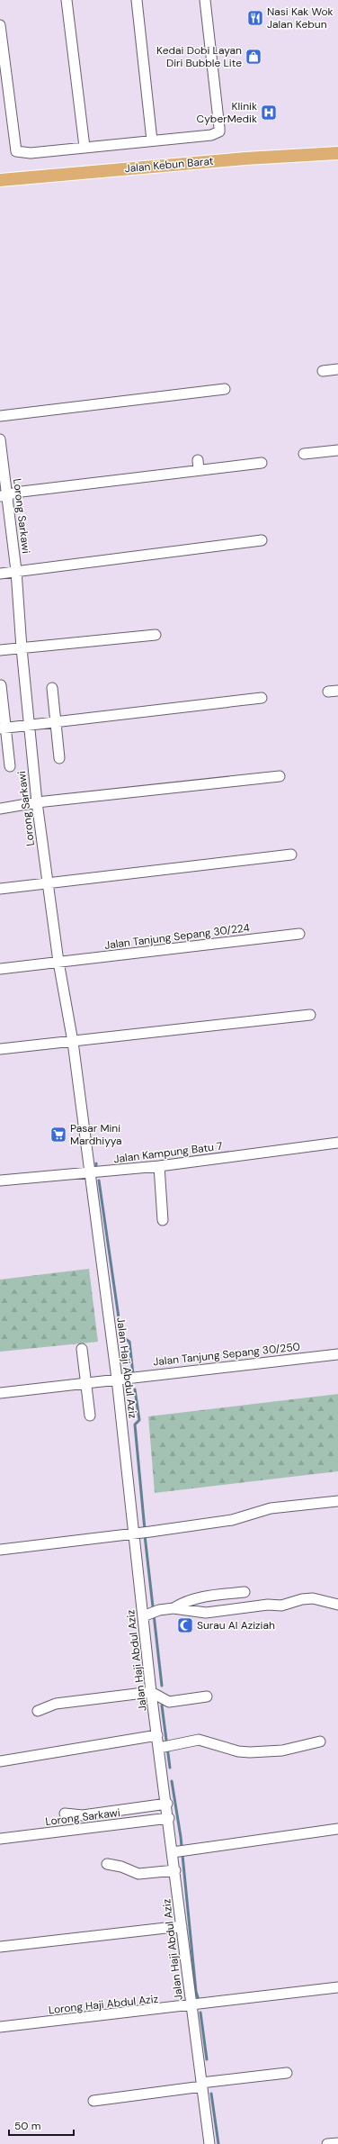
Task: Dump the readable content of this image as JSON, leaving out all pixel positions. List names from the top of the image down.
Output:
{
  "streets": {
    "main road": ["Jalan Kebun Barat"],
    "street": [
      "Lorong Sarkawi",
      "Jalan Tanjung Sepang 30/224",
      "Jalan Kampung Batu 7",
      "Jalan Tanjung Sepang 30/250",
      "Jalan Haji Abdul Aziz",
      "Lorong Haji Abdul Aziz"
    ]
  },
  "crossings": [
    ["Lorong Sarkawi", "Jalan Tanjung Sepang 30/224"],
    ["Lorong Sarkawi", "Jalan Kampung Batu 7"],
    ["Lorong Sarkawi", "Jalan Haji Abdul Aziz"],
    ["Jalan Kampung Batu 7", "Jalan Haji Abdul Aziz"],
    ["Jalan Tanjung Sepang 30/250", "Jalan Haji Abdul Aziz"],
    ["Jalan Haji Abdul Aziz", "Lorong Haji Abdul Aziz"]
  ],
  "places": {
    "restaurant": ["Nasi Kak Wok Jalan Kebun"],
    "shop": ["Kedai Dobi Layan Diri Bubble Lite"],
    "hospital": ["Klinik CyberMedik"],
    "supermarket": ["Pasar Mini Mardhiyya"],
    "mosque": ["Surau Al Aziziah"]
  },
  "scale_bar": "50 m"
}
